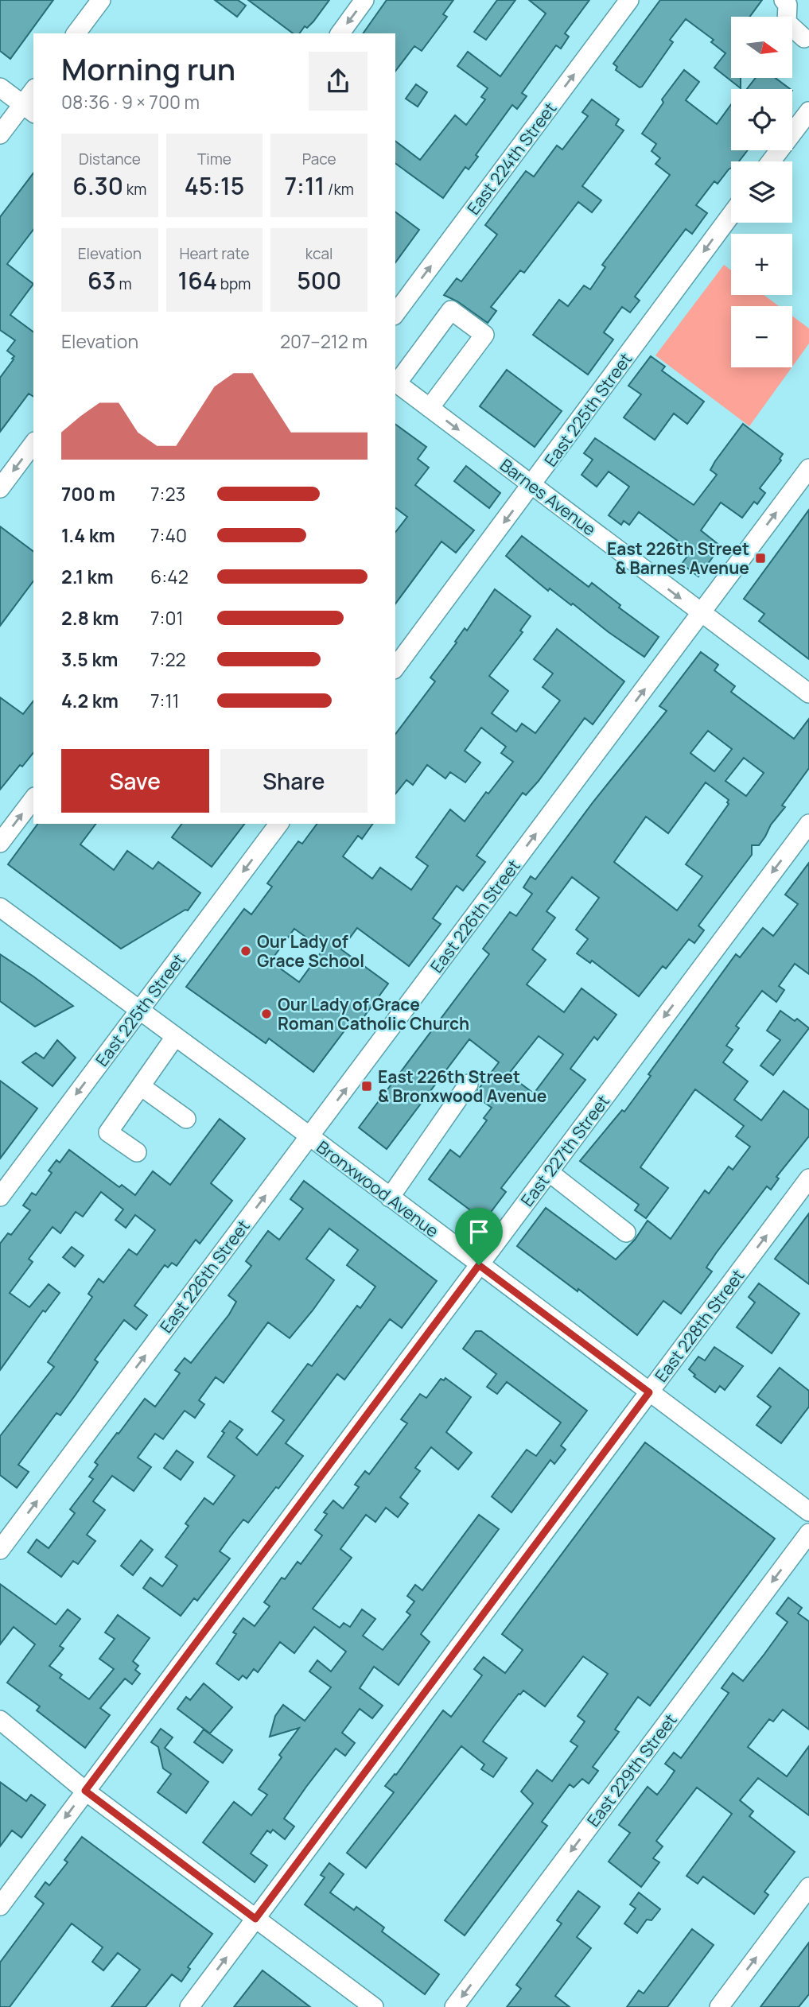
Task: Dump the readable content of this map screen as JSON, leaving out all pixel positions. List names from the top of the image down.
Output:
{
  "streets": {
    "street": [
      "East 224th Street",
      "East 225th Street",
      "Barnes Avenue",
      "East 226th Street",
      "East 227th Street",
      "Bronxwood Avenue",
      "East 228th Street",
      "East 229th Street"
    ]
  },
  "crossings": [
    ["East 225th Street", "Barnes Avenue"],
    ["East 225th Street", "Bronxwood Avenue"],
    ["Barnes Avenue", "East 226th Street"],
    ["East 226th Street", "Bronxwood Avenue"],
    ["East 227th Street", "Bronxwood Avenue"],
    ["Bronxwood Avenue", "East 228th Street"]
  ],
  "one_way": [
    "East 224th Street",
    "East 225th Street",
    "Barnes Avenue",
    "East 226th Street",
    "East 227th Street",
    "East 228th Street",
    "East 229th Street"
  ],
  "places": {
    "transit": ["East 226th Street & Barnes Avenue", "East 226th Street & Bronxwood Avenue"],
    "other": ["Our Lady of Grace School", "Our Lady of Grace Roman Catholic Church"]
  },
  "north": "right",
  "page": {
    "map_buttons": ["+", "−"],
    "heading": ["Morning run", "08:36 · 9 × 700 m"],
    "stats": [
      ["Distance", "6.30 km"],
      ["Time", "45:15"],
      ["Pace", "7:11 /km"],
      ["Elevation", "63 m"],
      ["Heart rate", "164 bpm"],
      ["kcal", "500"]
    ],
    "chart": ["Elevation", "207–212 m"],
    "list": [
      {
        "name": "700 m",
        "note": "7:23"
      },
      {
        "name": "1.4 km",
        "note": "7:40"
      },
      {
        "name": "2.1 km",
        "note": "6:42"
      },
      {
        "name": "2.8 km",
        "note": "7:01"
      },
      {
        "name": "3.5 km",
        "note": "7:22"
      },
      {
        "name": "4.2 km",
        "note": "7:11"
      }
    ],
    "buttons": ["Save", "Share"]
  }
}
